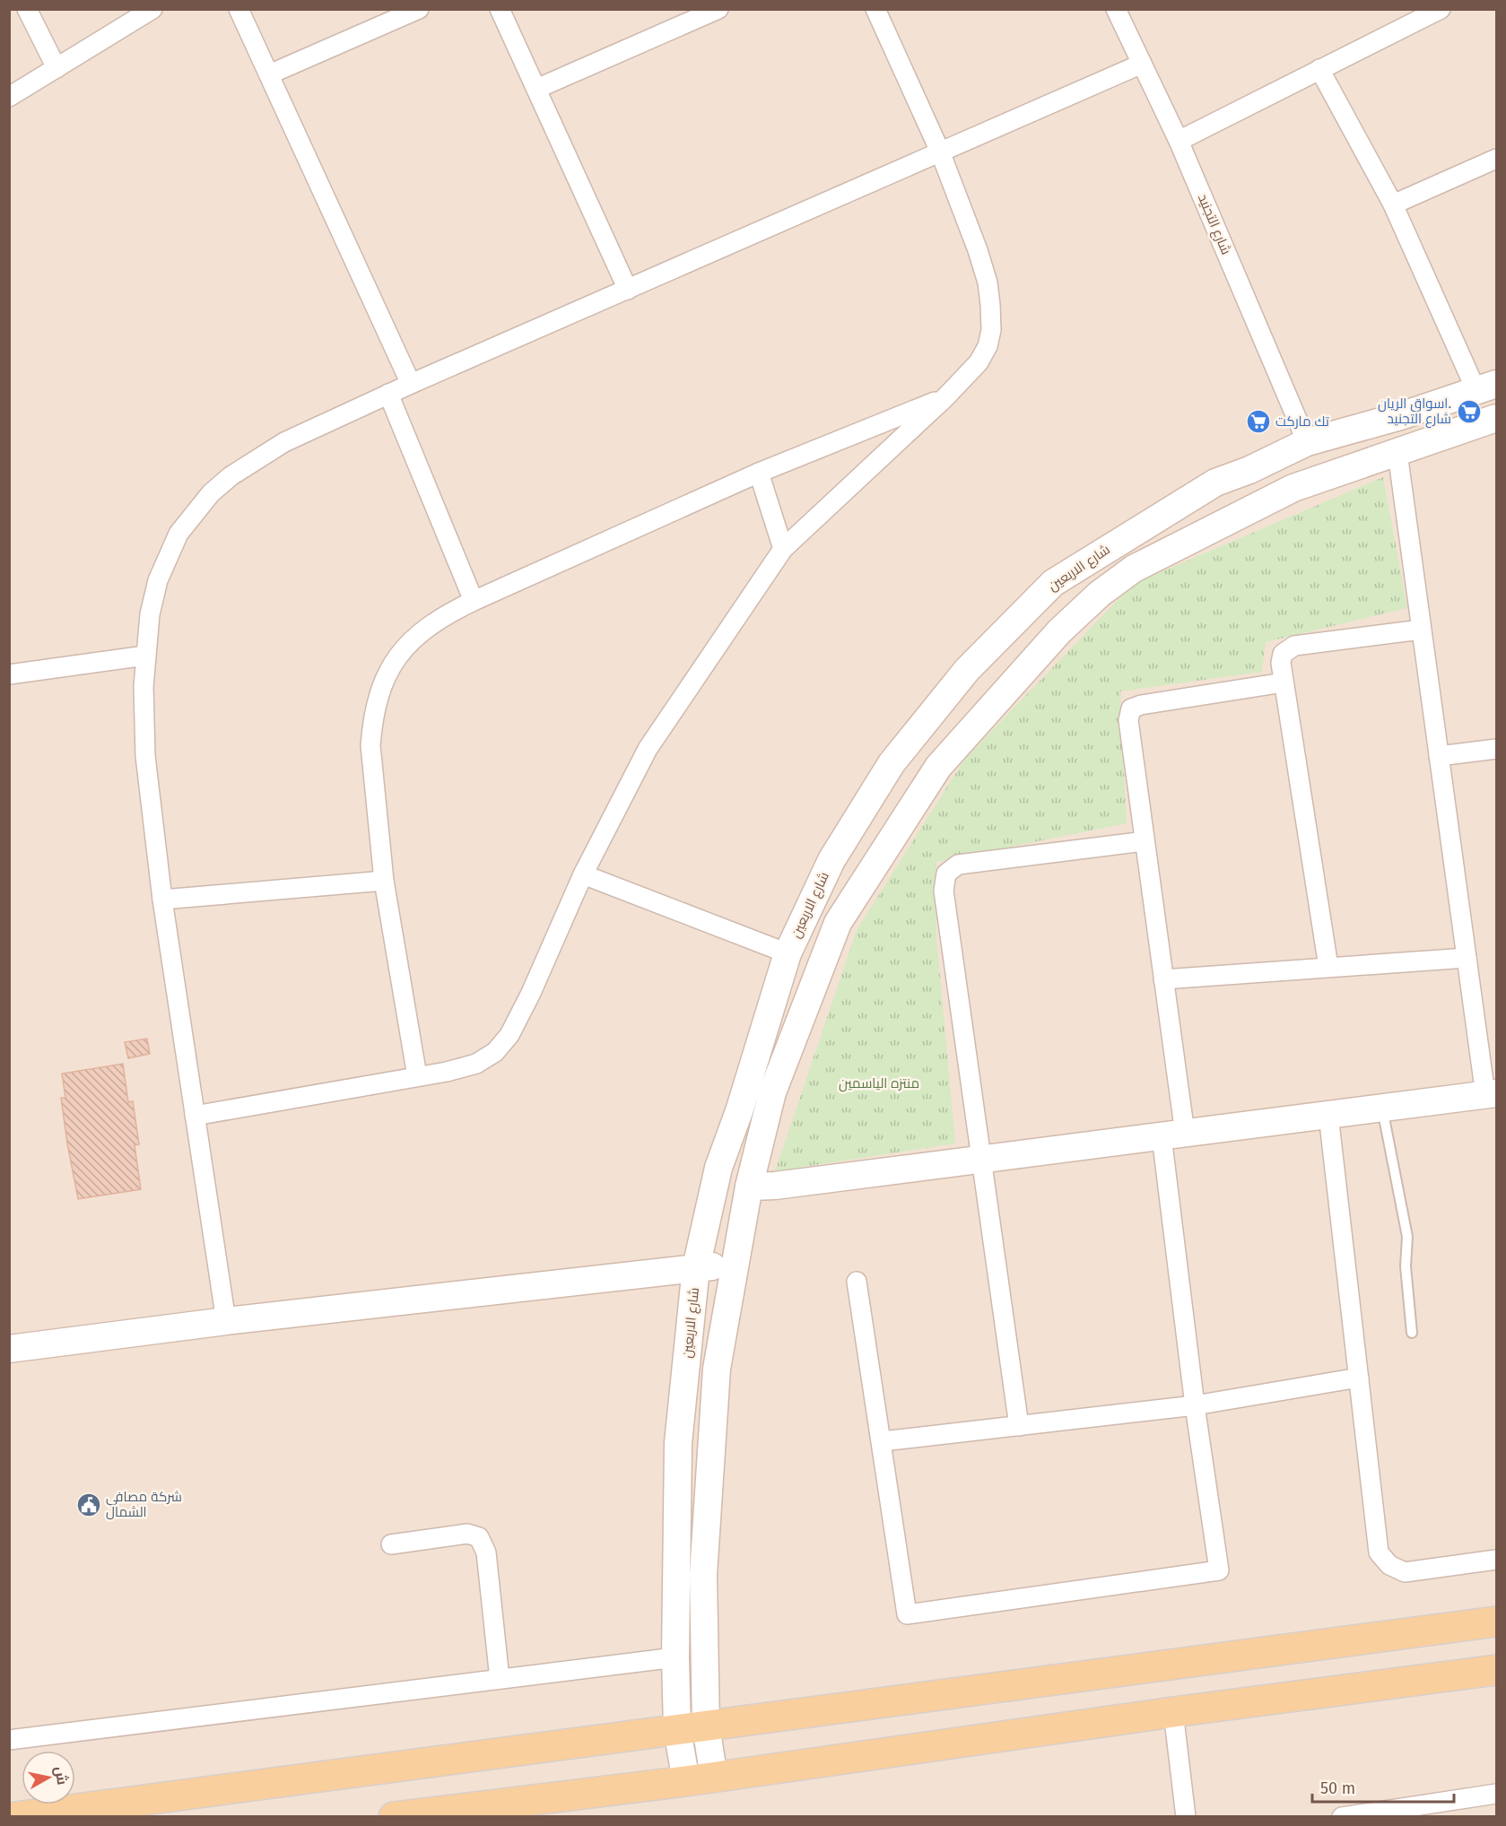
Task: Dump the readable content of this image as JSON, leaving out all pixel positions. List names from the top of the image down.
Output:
{
  "streets": {
    "main road": ["شارع الاربعين"],
    "street": ["شارع التجنيد"]
  },
  "crossings": [
    ["شارع التجنيد", "شارع الاربعين"]
  ],
  "parks": ["منتزه الياسمين"],
  "places": {
    "supermarket": ["اسواق الريان. شارع التجنيد", "تك ماركت"],
    "public building": ["شركة مصافي الشمال"]
  },
  "scale_bar": "50 m",
  "north": "right"
}
